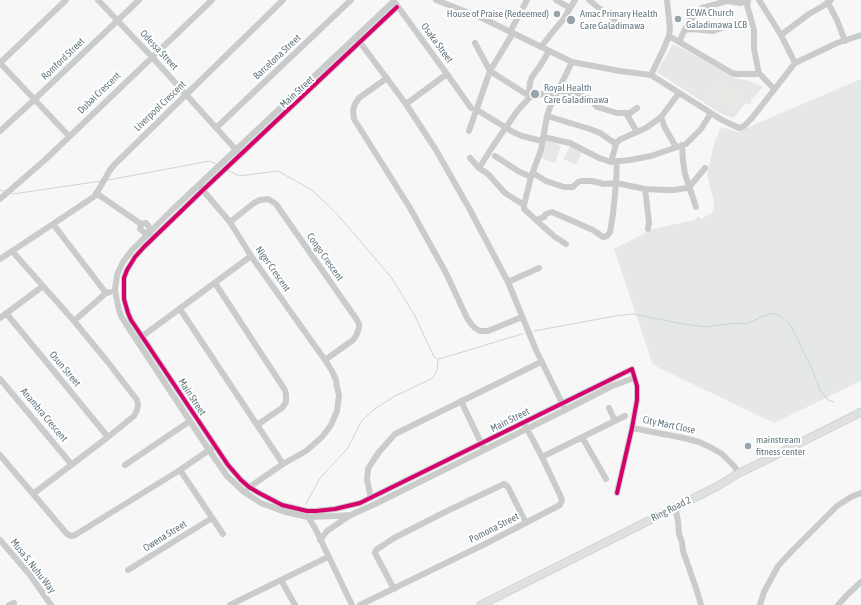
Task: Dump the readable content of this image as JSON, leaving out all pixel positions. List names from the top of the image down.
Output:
{
  "streets": {
    "main road": ["Ring Road 2"],
    "street": [
      "Osaka Street",
      "Odessa Street",
      "Barcelona Street",
      "Romford Street",
      "Main Street",
      "Dubai Crescent",
      "Liverpool Crescent",
      "Congo Crescent",
      "Niger Crescent",
      "Osun Street",
      "Anambra Crescent",
      "City Mart Close",
      "Pomona Street",
      "Owena Street",
      "Musa S. Nuhu Way"
    ]
  },
  "crossings": [
    ["Osaka Street", "Main Street"],
    ["Odessa Street", "Barcelona Street"],
    ["Odessa Street", "Romford Street"],
    ["Odessa Street", "Main Street"],
    ["Odessa Street", "Dubai Crescent"],
    ["Odessa Street", "Liverpool Crescent"],
    ["Main Street", "Niger Crescent"],
    ["Main Street", "Pomona Street"],
    ["Congo Crescent", "Niger Crescent"],
    ["City Mart Close", "Ring Road 2"]
  ],
  "places": [
    "House of Praise (Redeemed)",
    "ECWA Church Galadimawa LCB",
    "Amac Primary Health Care Galadimawa",
    "Royal Health Care Galadimawa",
    "mainstream fitness center"
  ]
}
